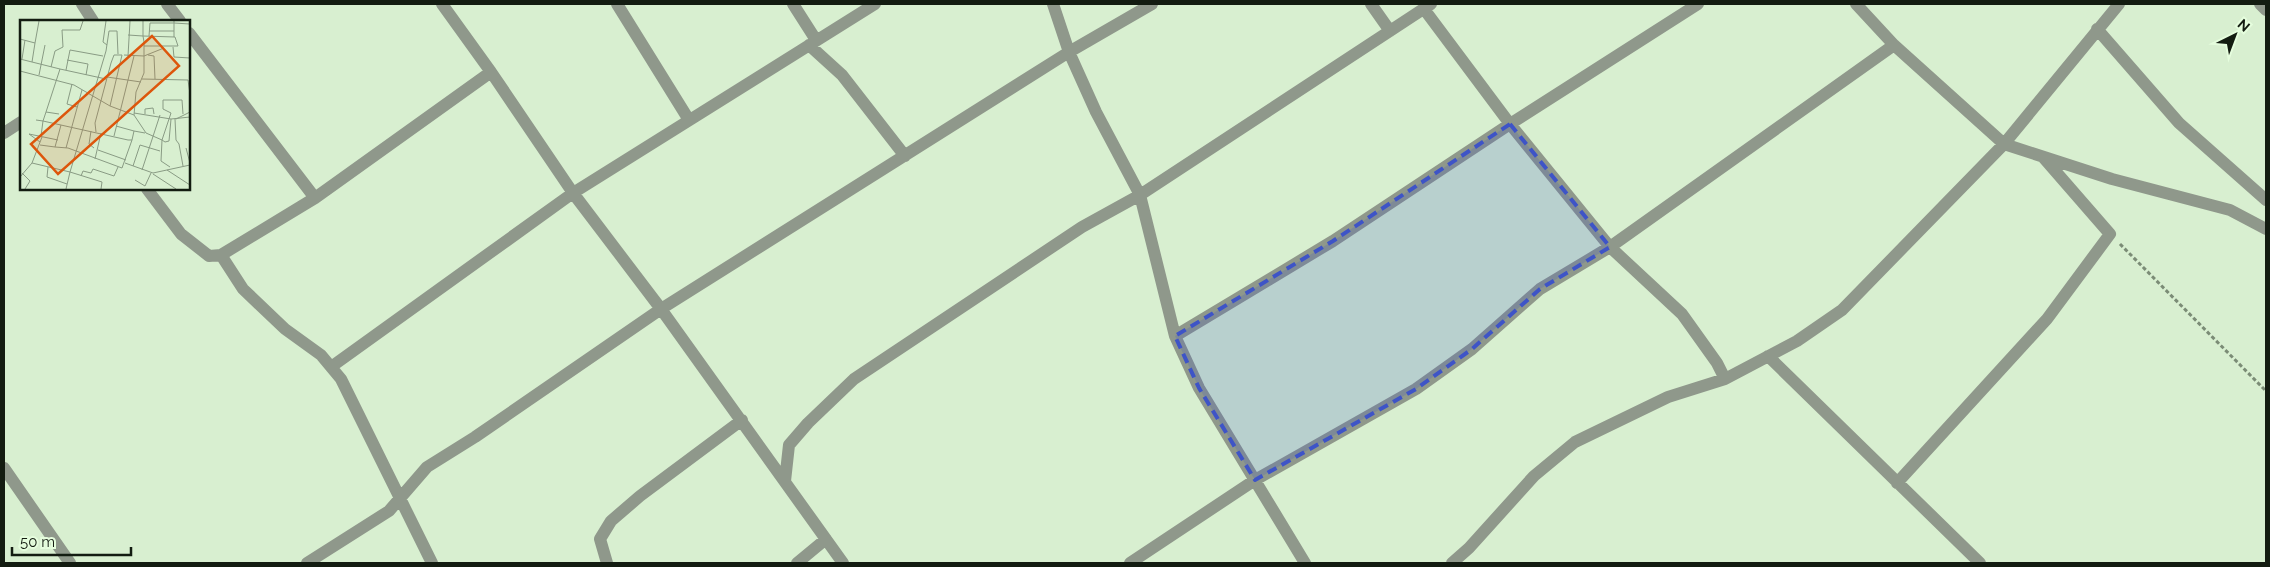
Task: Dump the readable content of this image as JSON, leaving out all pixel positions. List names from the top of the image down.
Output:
{
  "scale_bar": "50 m",
  "north": "top right"
}
